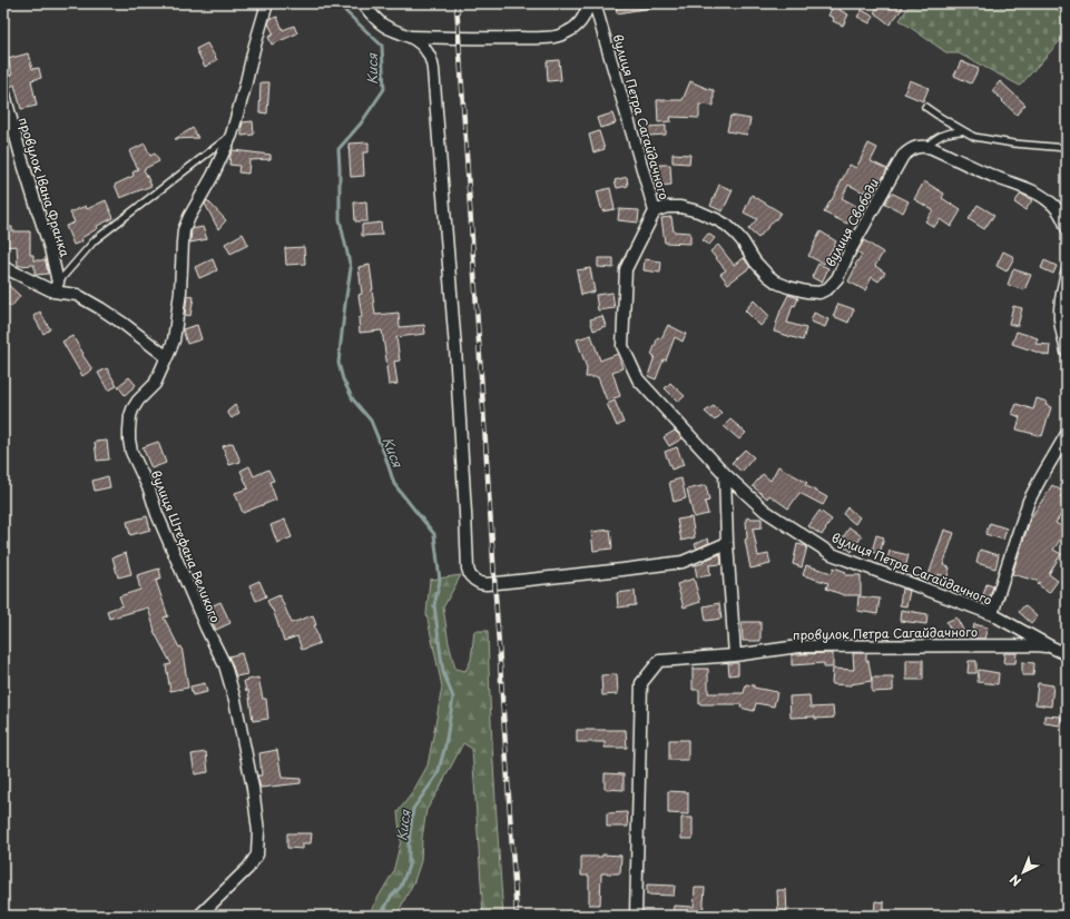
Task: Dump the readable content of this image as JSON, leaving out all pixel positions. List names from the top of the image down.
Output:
{
  "streets": {
    "street": [
      "вулиця Петра Сагайдачного",
      "провулок Івана Франка",
      "вулиця Свободи",
      "вулиця Штефана Великого",
      "провулок Петра Сагайдачного"
    ]
  },
  "crossings": [
    ["вулиця Петра Сагайдачного", "вулиця Свободи"],
    ["вулиця Петра Сагайдачного", "провулок Петра Сагайдачного"]
  ],
  "water": ["Кися"],
  "north": "bottom left"
}
